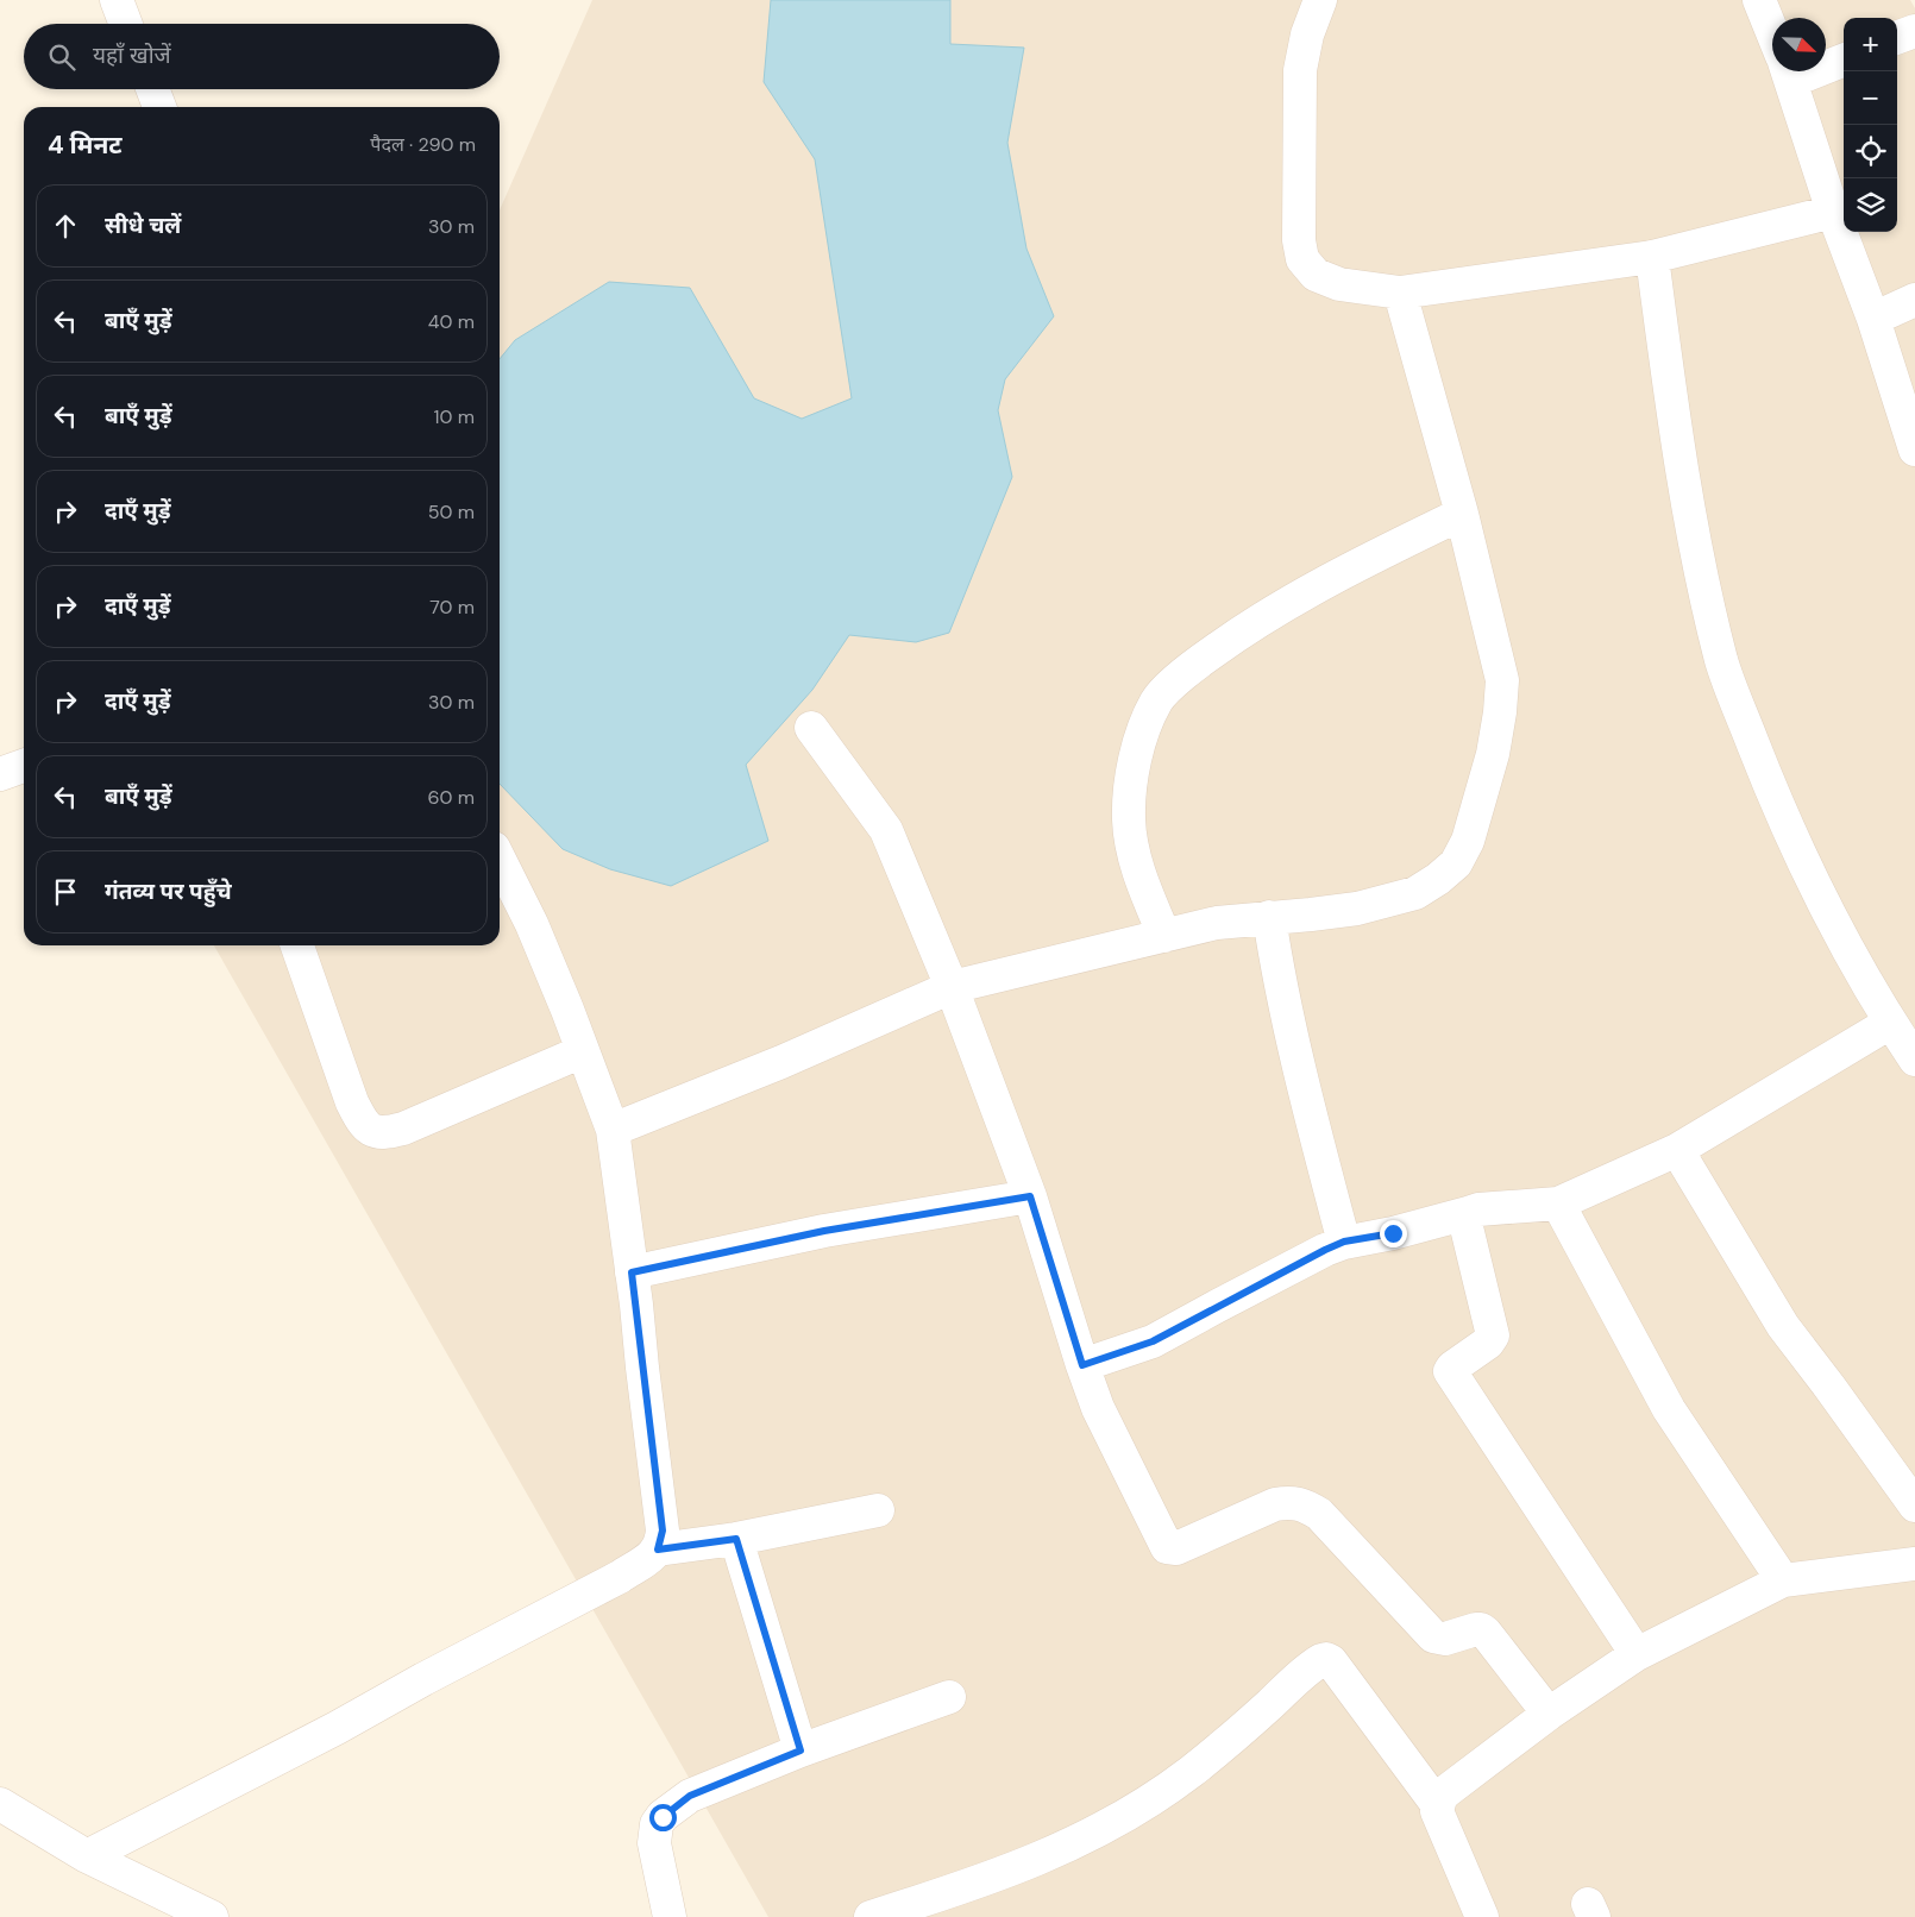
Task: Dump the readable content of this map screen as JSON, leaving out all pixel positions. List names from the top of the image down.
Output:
{
  "north": "bottom right",
  "page": {
    "map_buttons": ["+", "−"],
    "search": "यहाँ खोजें",
    "heading": ["4 मिनट", "पैदल · 290 m"],
    "list": [
      ["सीधे चलें", "30 m"],
      ["बाएँ मुड़ें", "40 m"],
      ["बाएँ मुड़ें", "10 m"],
      ["दाएँ मुड़ें", "50 m"],
      ["दाएँ मुड़ें", "70 m"],
      ["दाएँ मुड़ें", "30 m"],
      ["बाएँ मुड़ें", "60 m"],
      "गंतव्य पर पहुँचे"
    ]
  }
}
